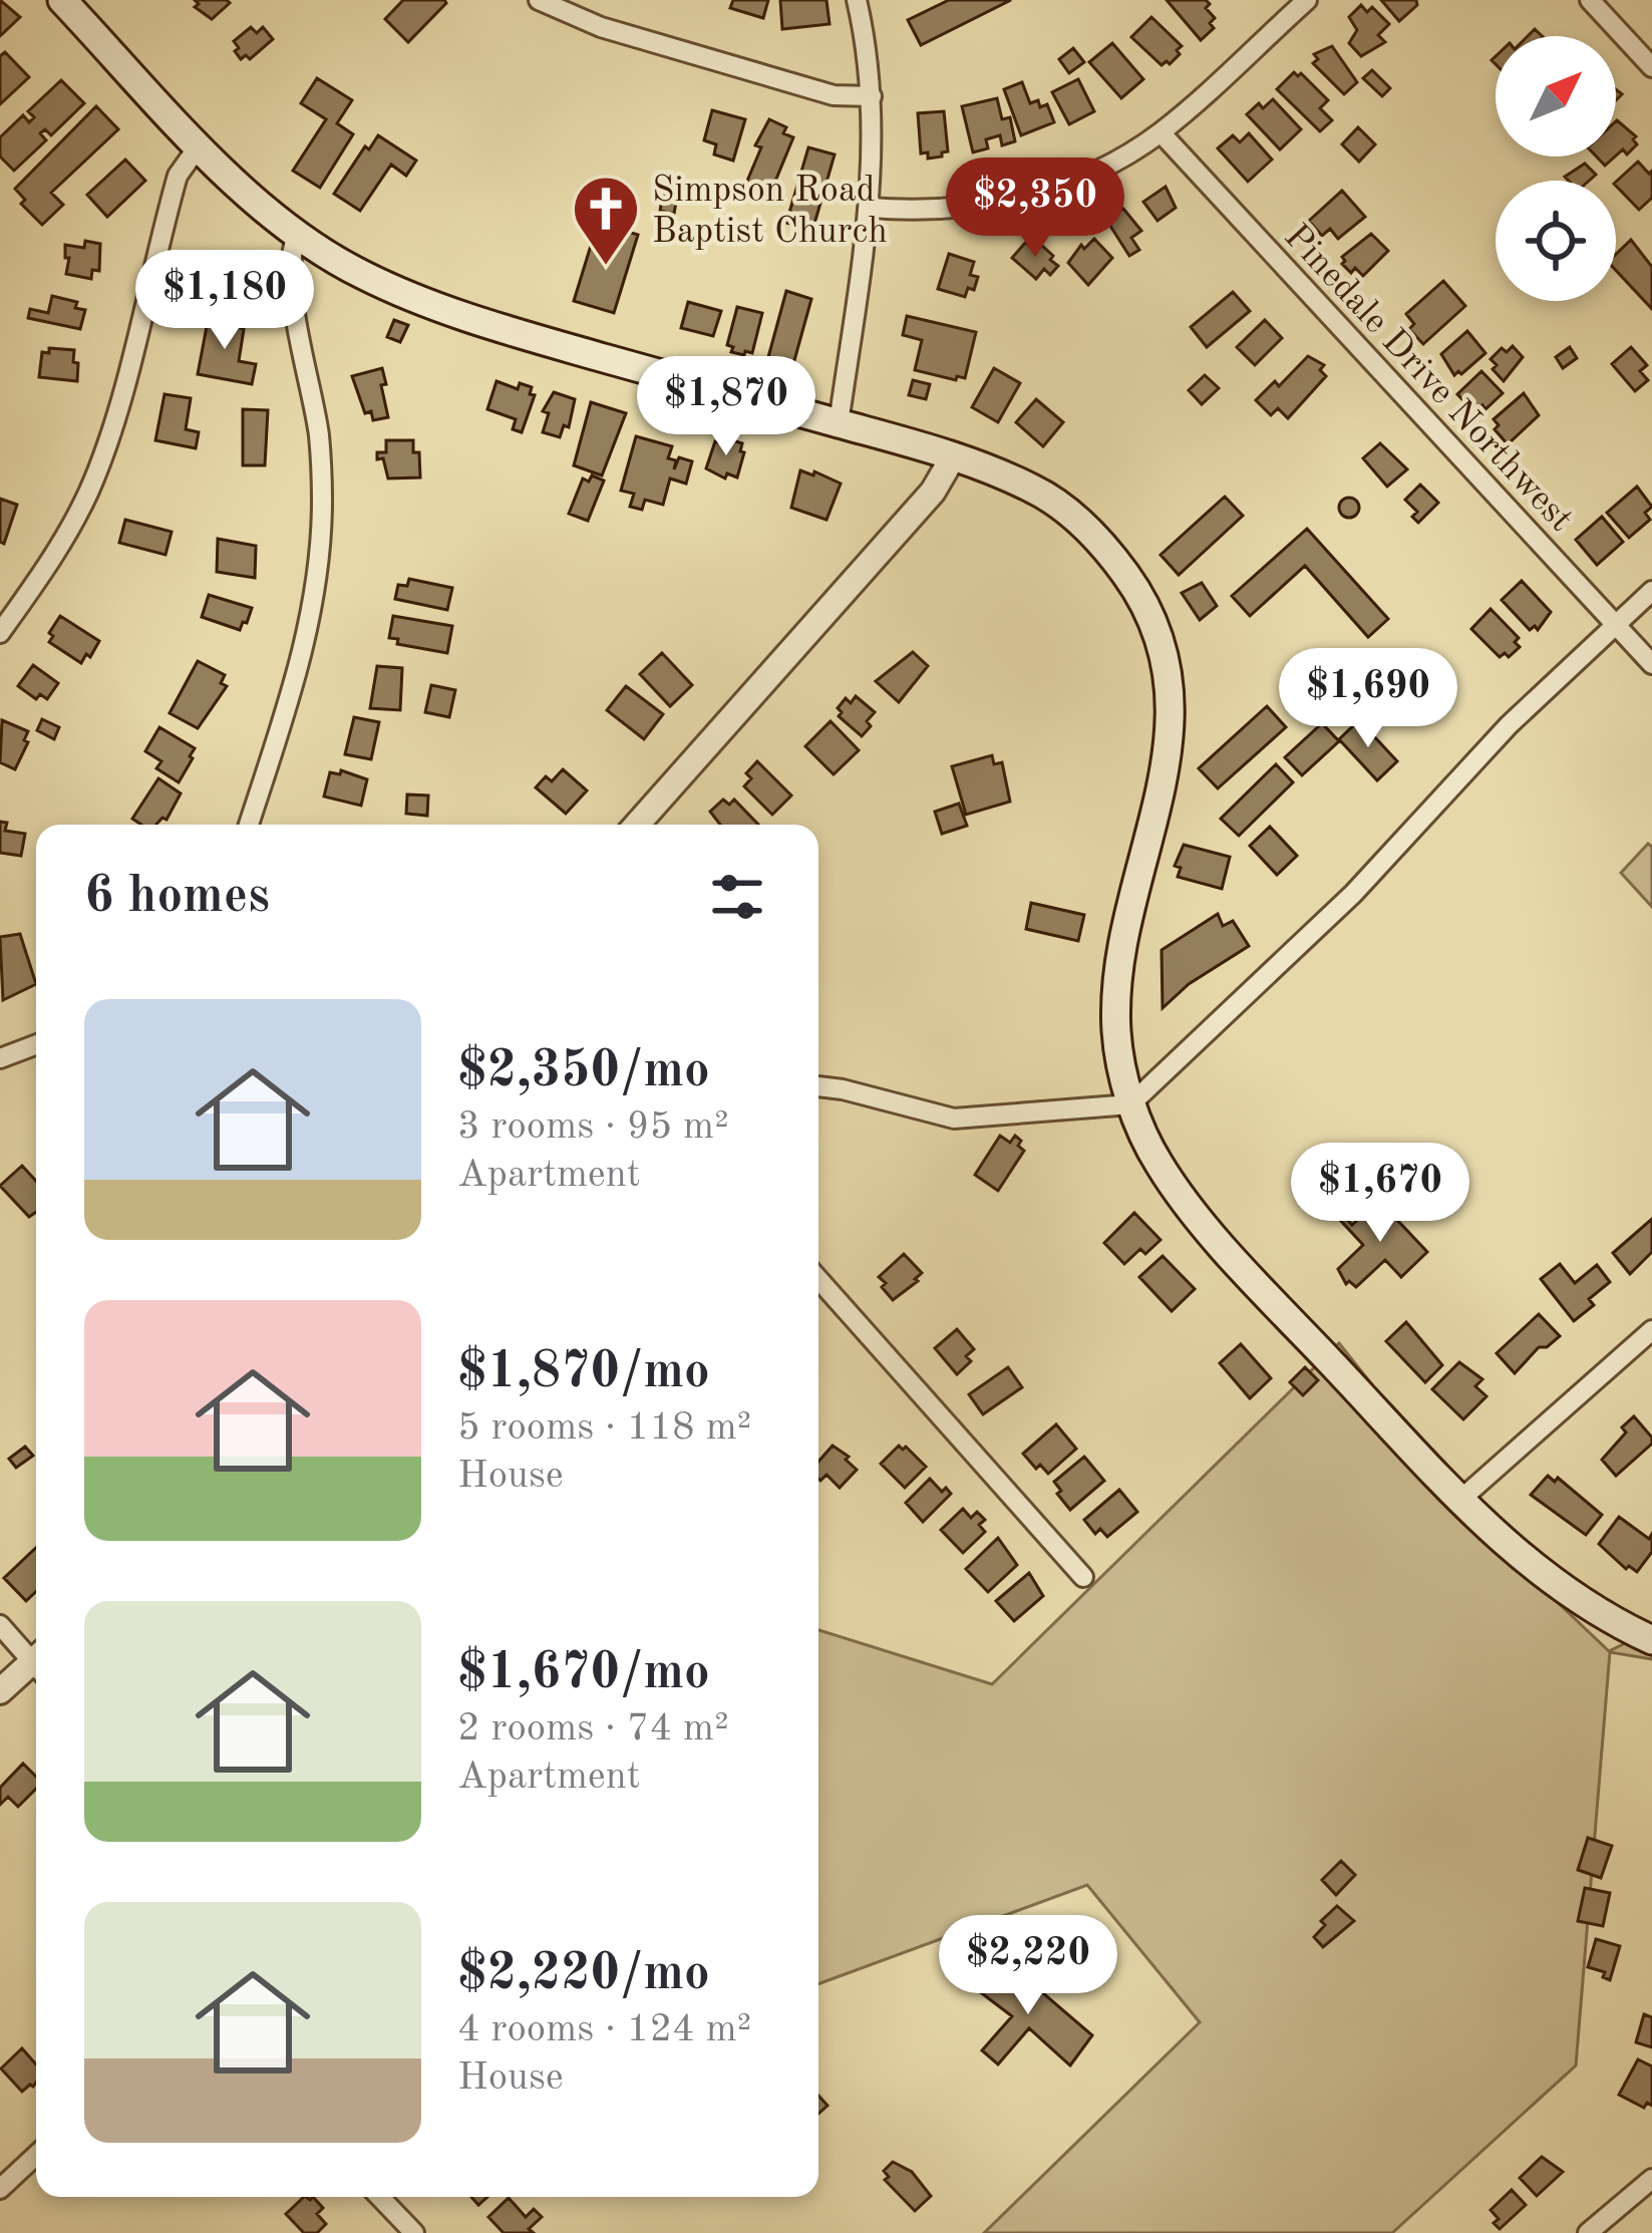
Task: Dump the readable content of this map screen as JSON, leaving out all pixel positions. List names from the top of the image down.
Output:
{
  "streets": {
    "street": ["Pinedale Drive Northwest"]
  },
  "places": {
    "church": ["Simpson Road Baptist Church"]
  },
  "north": "top right",
  "page": {
    "price": [
      "$2,350",
      "$1,180",
      "$1,870",
      "$1,690",
      "$1,670",
      "$2,220"
    ],
    "heading": "6 homes",
    "list": [
      {
        "name": "$2,350/mo",
        "note": "3 rooms · 95 m² · Apartment"
      },
      {
        "name": "$1,870/mo",
        "note": "5 rooms · 118 m² · House"
      },
      {
        "name": "$1,670/mo",
        "note": "2 rooms · 74 m² · Apartment"
      },
      {
        "name": "$2,220/mo",
        "note": "4 rooms · 124 m² · House"
      }
    ]
  }
}
